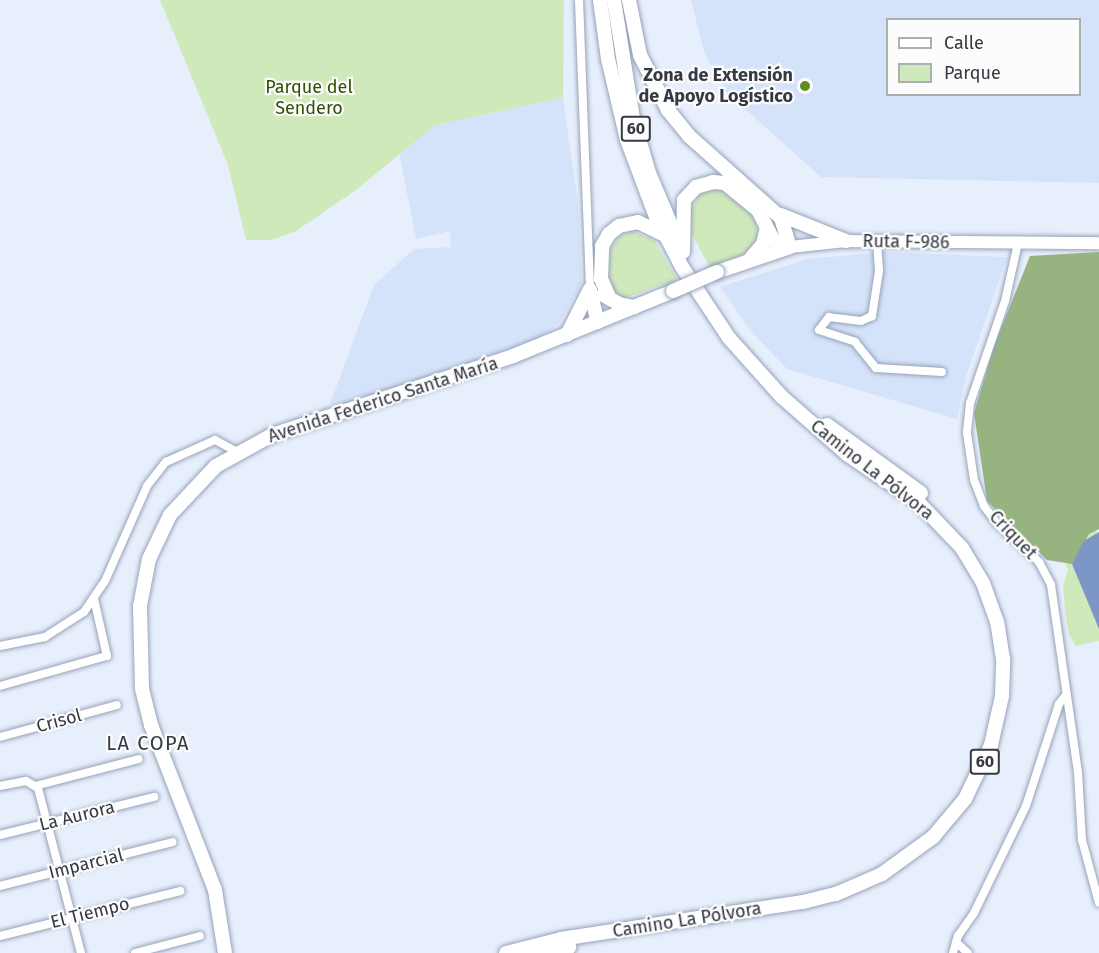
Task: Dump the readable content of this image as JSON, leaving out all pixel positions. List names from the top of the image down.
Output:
{
  "streets": {
    "main road": [
      "60",
      "Ruta F-986",
      "Avenida Federico Santa María",
      "Camino La Pólvora"
    ],
    "street": [
      "Criquet",
      "Crisol",
      "La Aurora",
      "Imparcial",
      "El Tiempo"
    ]
  },
  "crossings": [
    ["Ruta F-986", "Avenida Federico Santa María"],
    ["Ruta F-986", "Criquet"]
  ],
  "districts": ["LA COPA"],
  "parks": ["Parque del Sendero"],
  "places": ["Zona de Extensión de Apoyo Logístico"],
  "legend": ["Calle", "Parque"]
}
